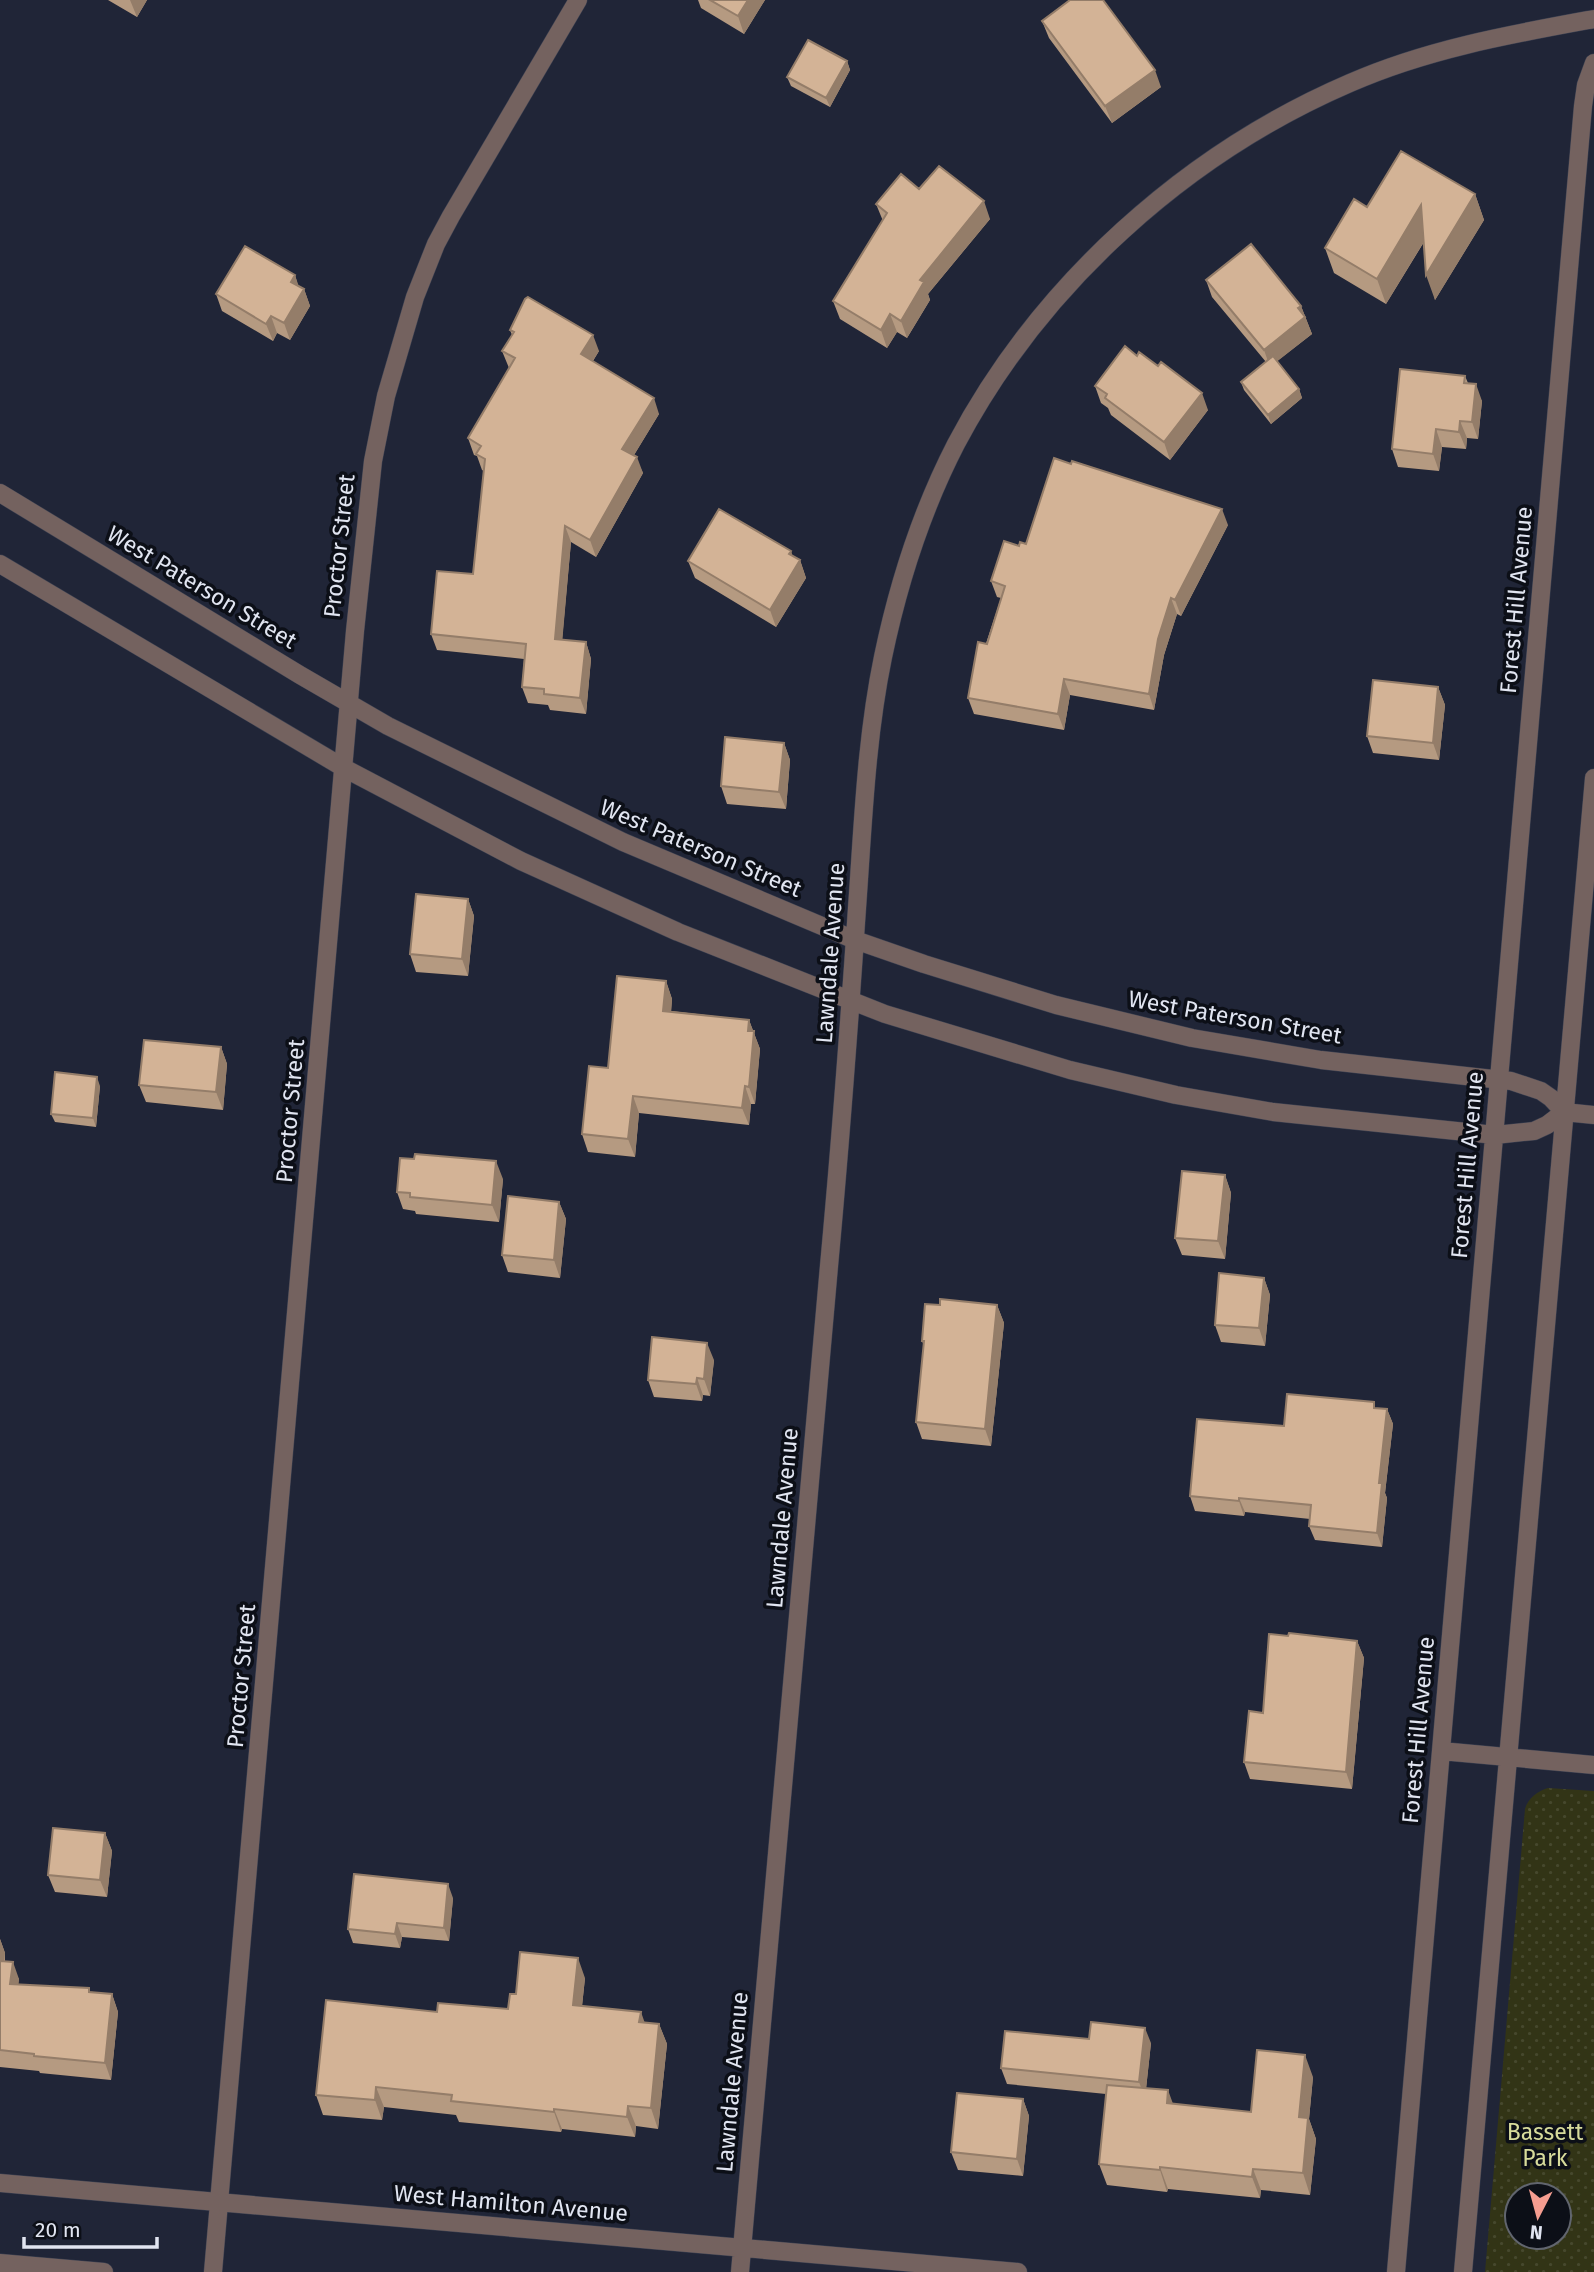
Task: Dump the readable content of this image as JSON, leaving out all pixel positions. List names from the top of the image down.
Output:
{
  "streets": {
    "street": [
      "Proctor Street",
      "West Paterson Street",
      "Forest Hill Avenue",
      "Lawndale Avenue",
      "West Hamilton Avenue"
    ]
  },
  "crossings": [
    ["Proctor Street", "West Paterson Street"],
    ["Proctor Street", "West Hamilton Avenue"],
    ["West Paterson Street", "Forest Hill Avenue"],
    ["West Paterson Street", "Lawndale Avenue"],
    ["Lawndale Avenue", "West Hamilton Avenue"]
  ],
  "parks": ["Bassett Park"],
  "scale_bar": "20 m",
  "north": "bottom"
}
